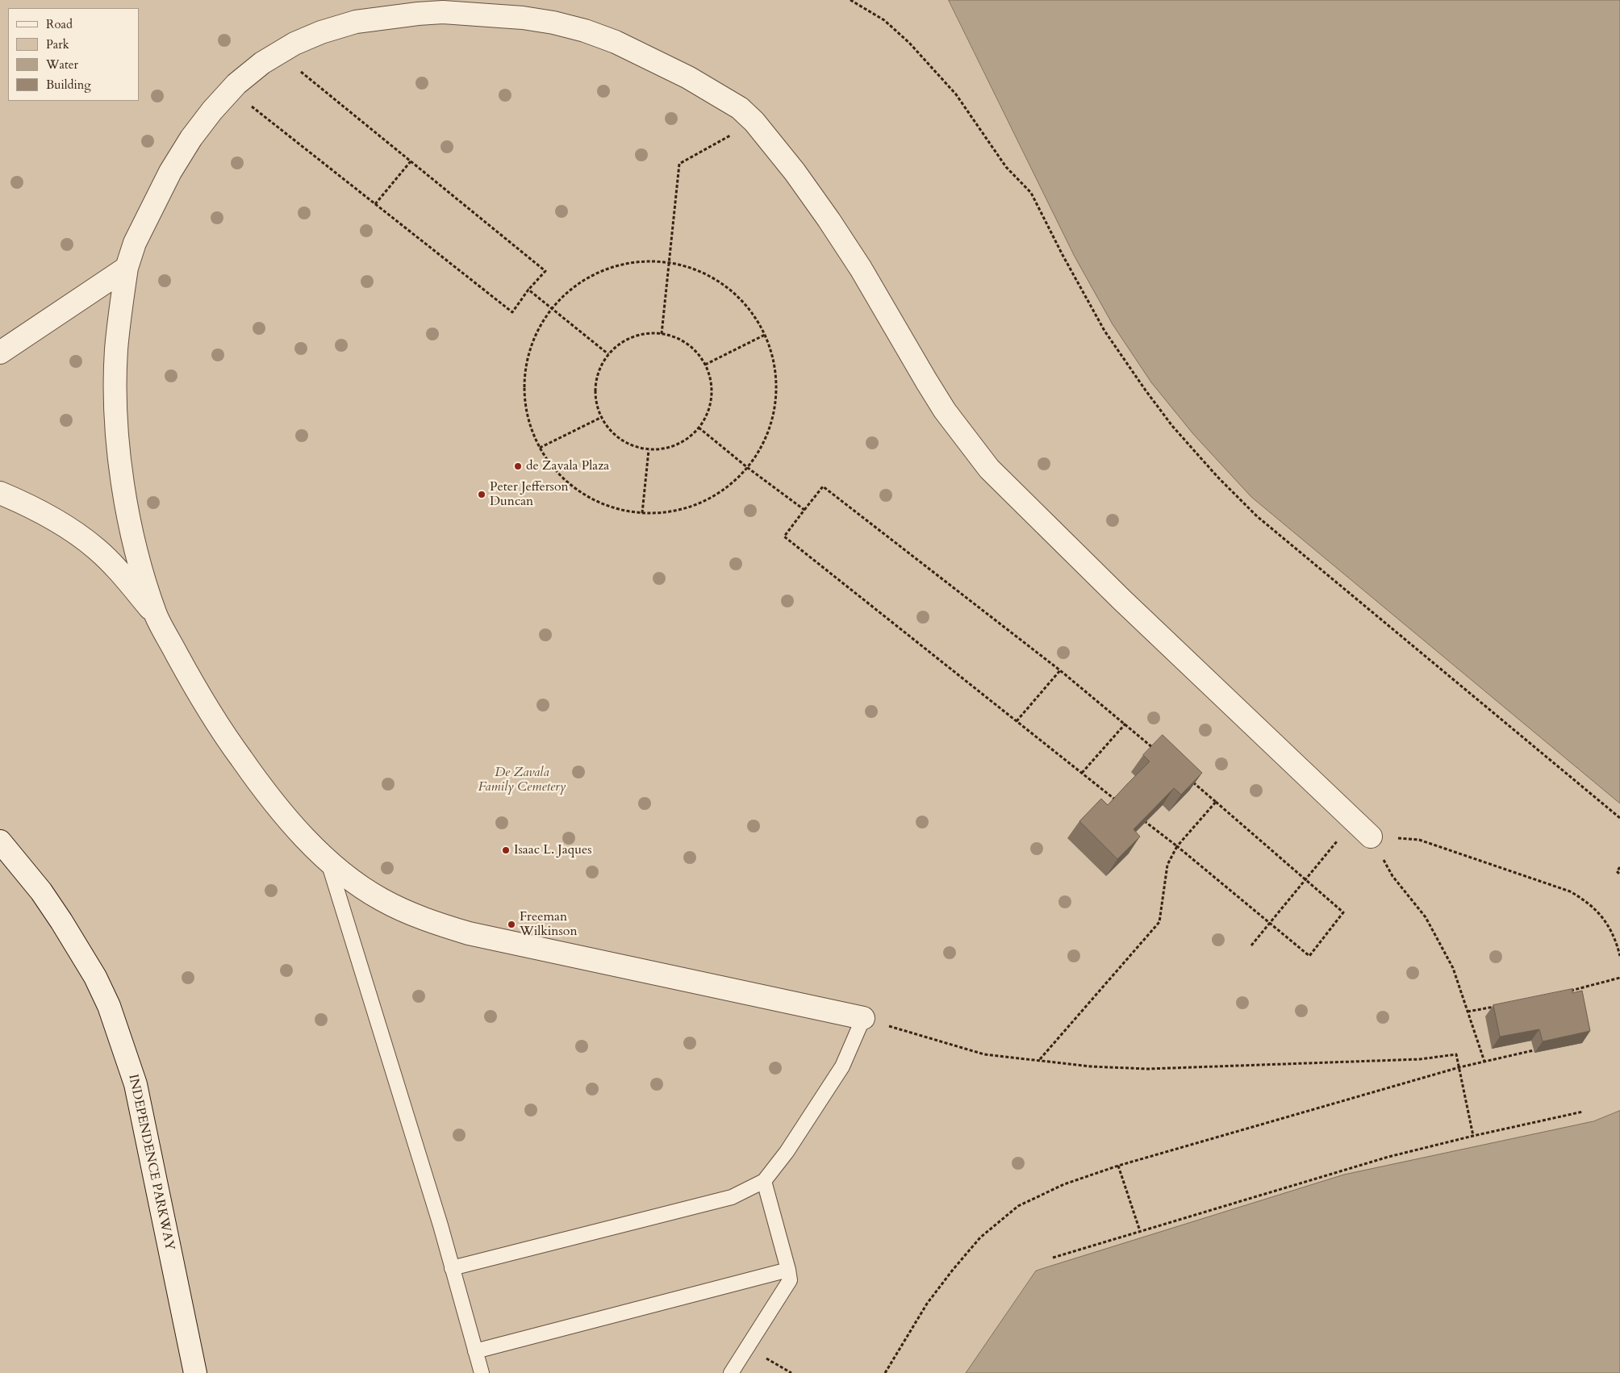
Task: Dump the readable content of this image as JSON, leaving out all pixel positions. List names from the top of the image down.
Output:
{
  "streets": {
    "street": ["INDEPENDENCE PARKWAY"]
  },
  "parks": ["De Zavala Family Cemetery"],
  "places": [
    "de Zavala Plaza",
    "Peter Jefferson Duncan",
    "Isaac L. Jaques",
    "Freeman Wilkinson"
  ],
  "legend": [
    "Road",
    "Park",
    "Water",
    "Building"
  ]
}
